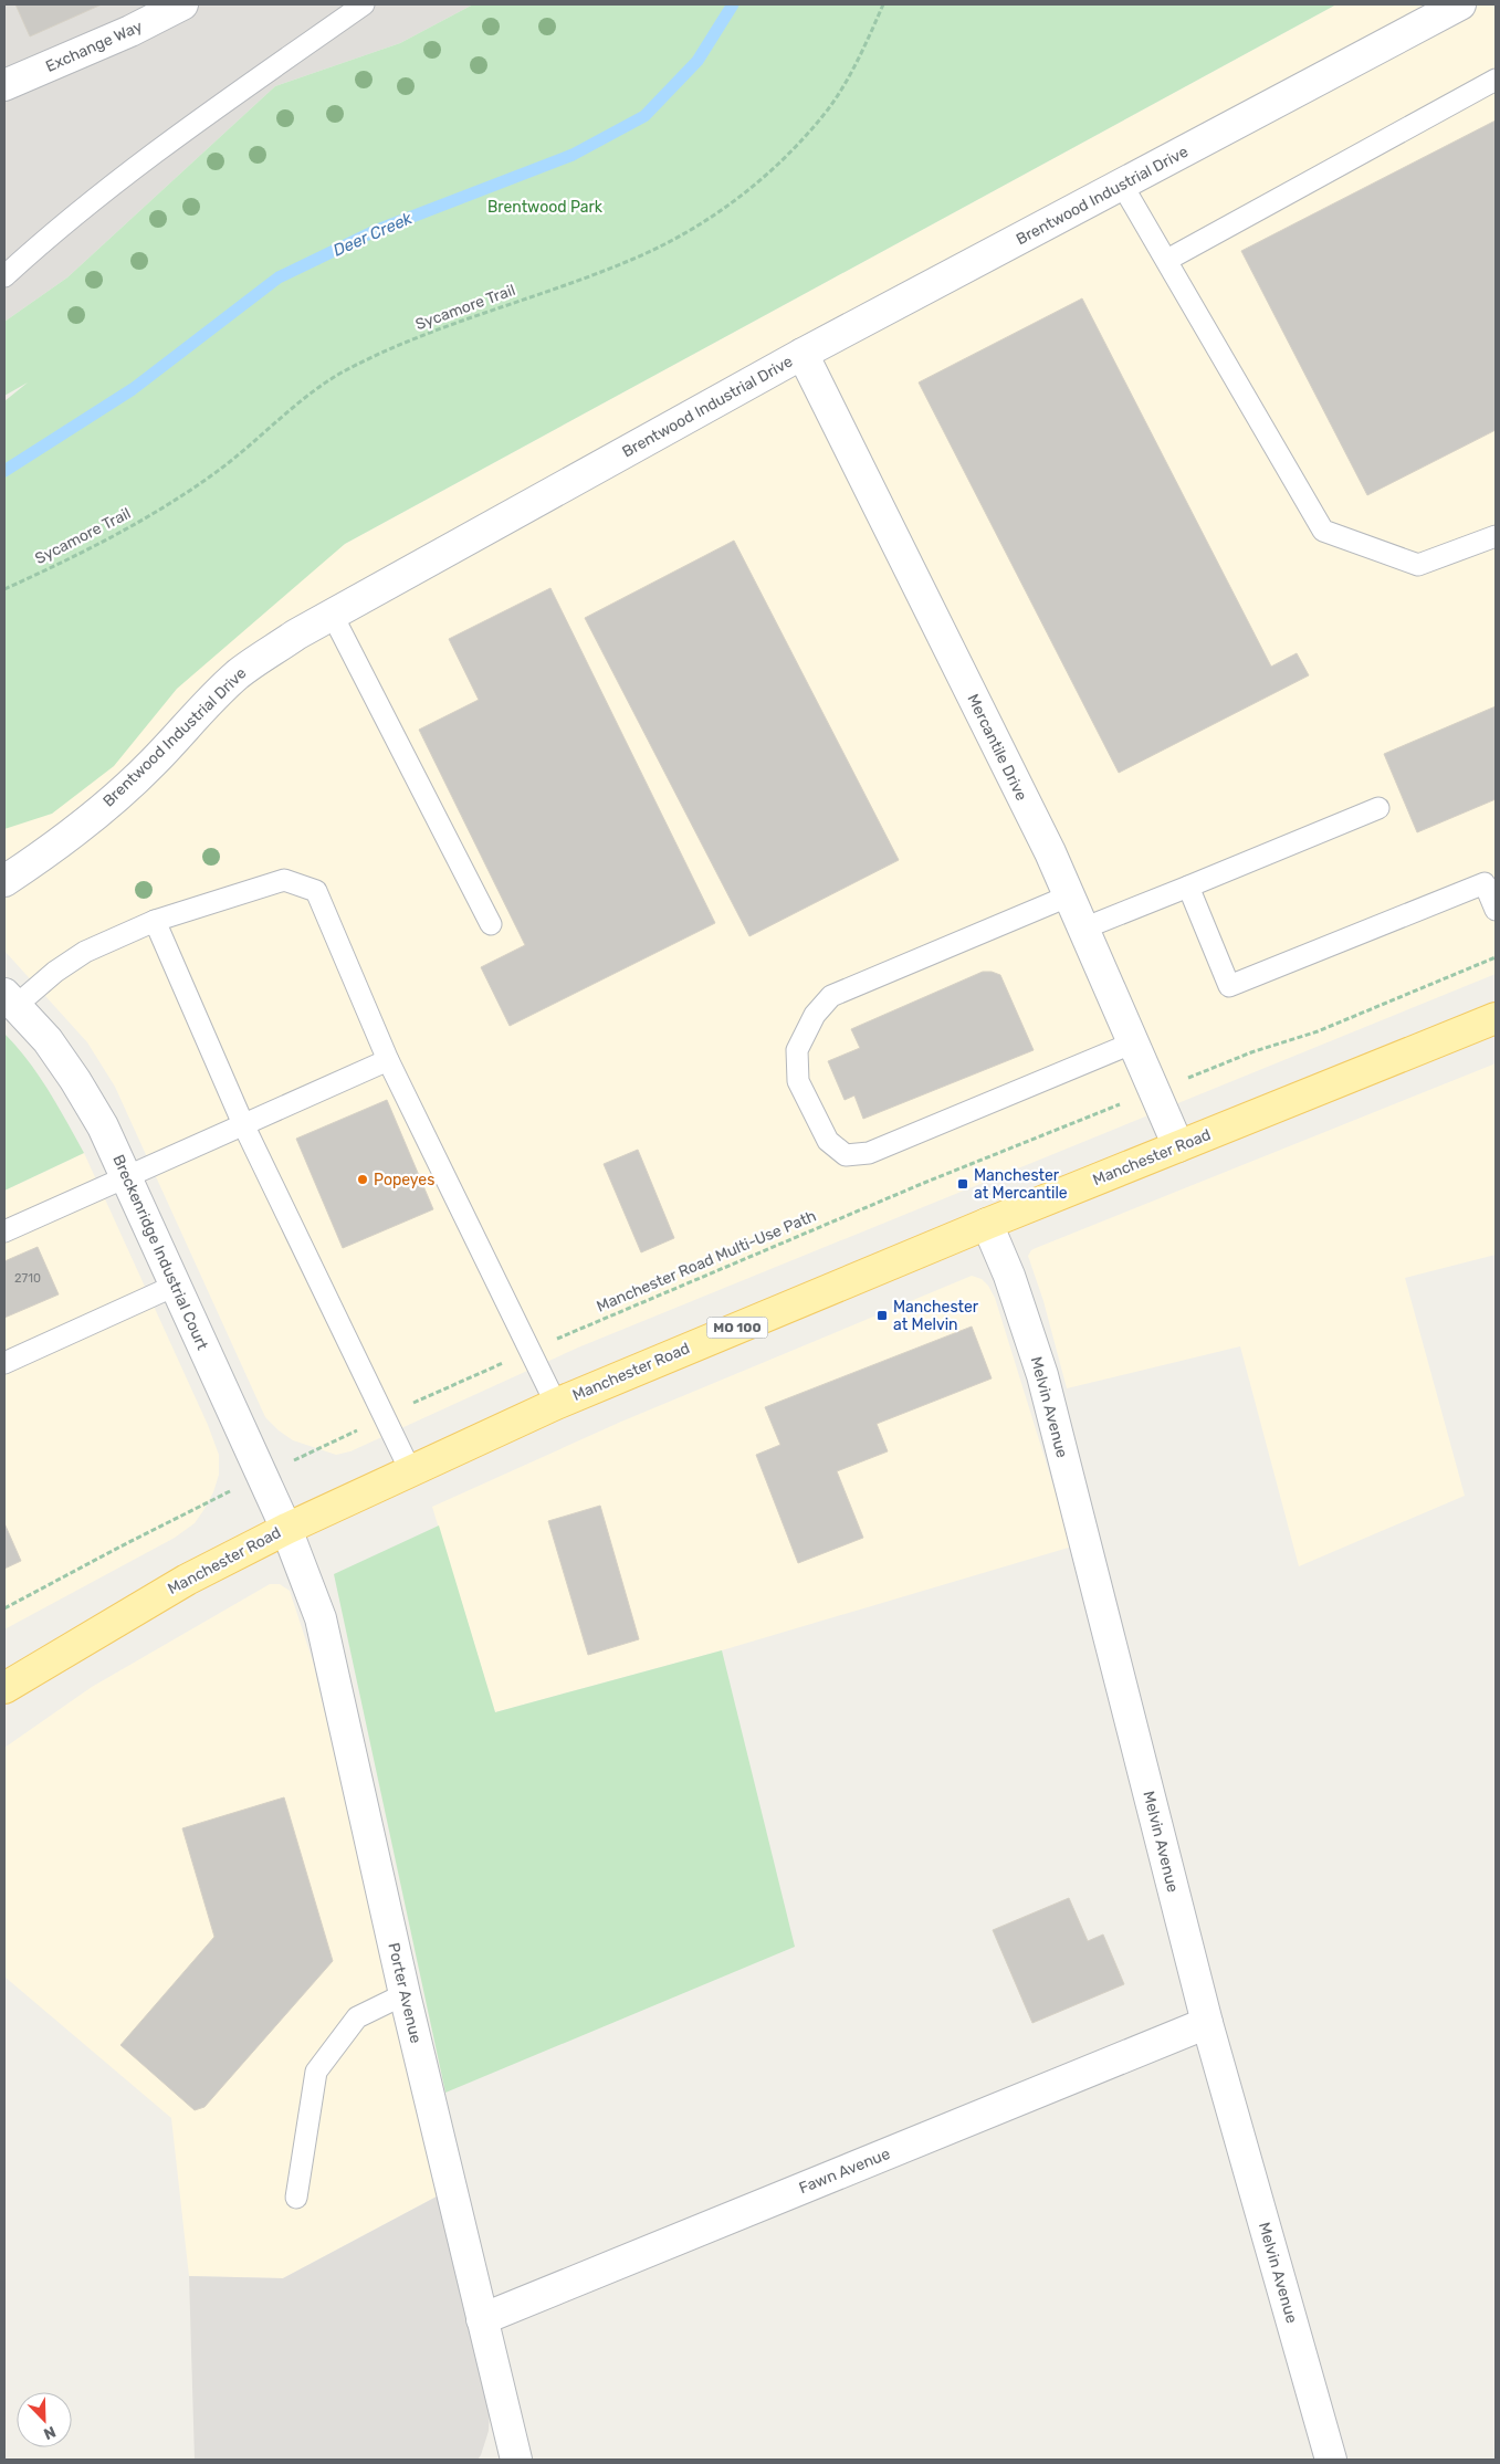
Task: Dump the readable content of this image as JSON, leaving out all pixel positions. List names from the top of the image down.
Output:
{
  "streets": {
    "main road": ["Manchester Road", "MO 100"],
    "street": [
      "Exchange Way",
      "Brentwood Industrial Drive",
      "Mercantile Drive",
      "Breckenridge Industrial Court",
      "Melvin Avenue",
      "Porter Avenue",
      "Fawn Avenue"
    ],
    "path": ["Sycamore Trail", "Manchester Road Multi-Use Path"]
  },
  "crossings": [
    ["Brentwood Industrial Drive", "Mercantile Drive"],
    ["Mercantile Drive", "Manchester Road"],
    ["Manchester Road", "Breckenridge Industrial Court"],
    ["Manchester Road", "Melvin Avenue"],
    ["Manchester Road", "Porter Avenue"],
    ["Breckenridge Industrial Court", "Porter Avenue"],
    ["Melvin Avenue", "Fawn Avenue"],
    ["Porter Avenue", "Fawn Avenue"]
  ],
  "water": ["Deer Creek"],
  "parks": ["Brentwood Park"],
  "places": {
    "other": ["Popeyes"],
    "transit": ["Manchester at Mercantile", "Manchester at Melvin"]
  },
  "house_numbers": ["2710"],
  "north": "bottom right"
}
